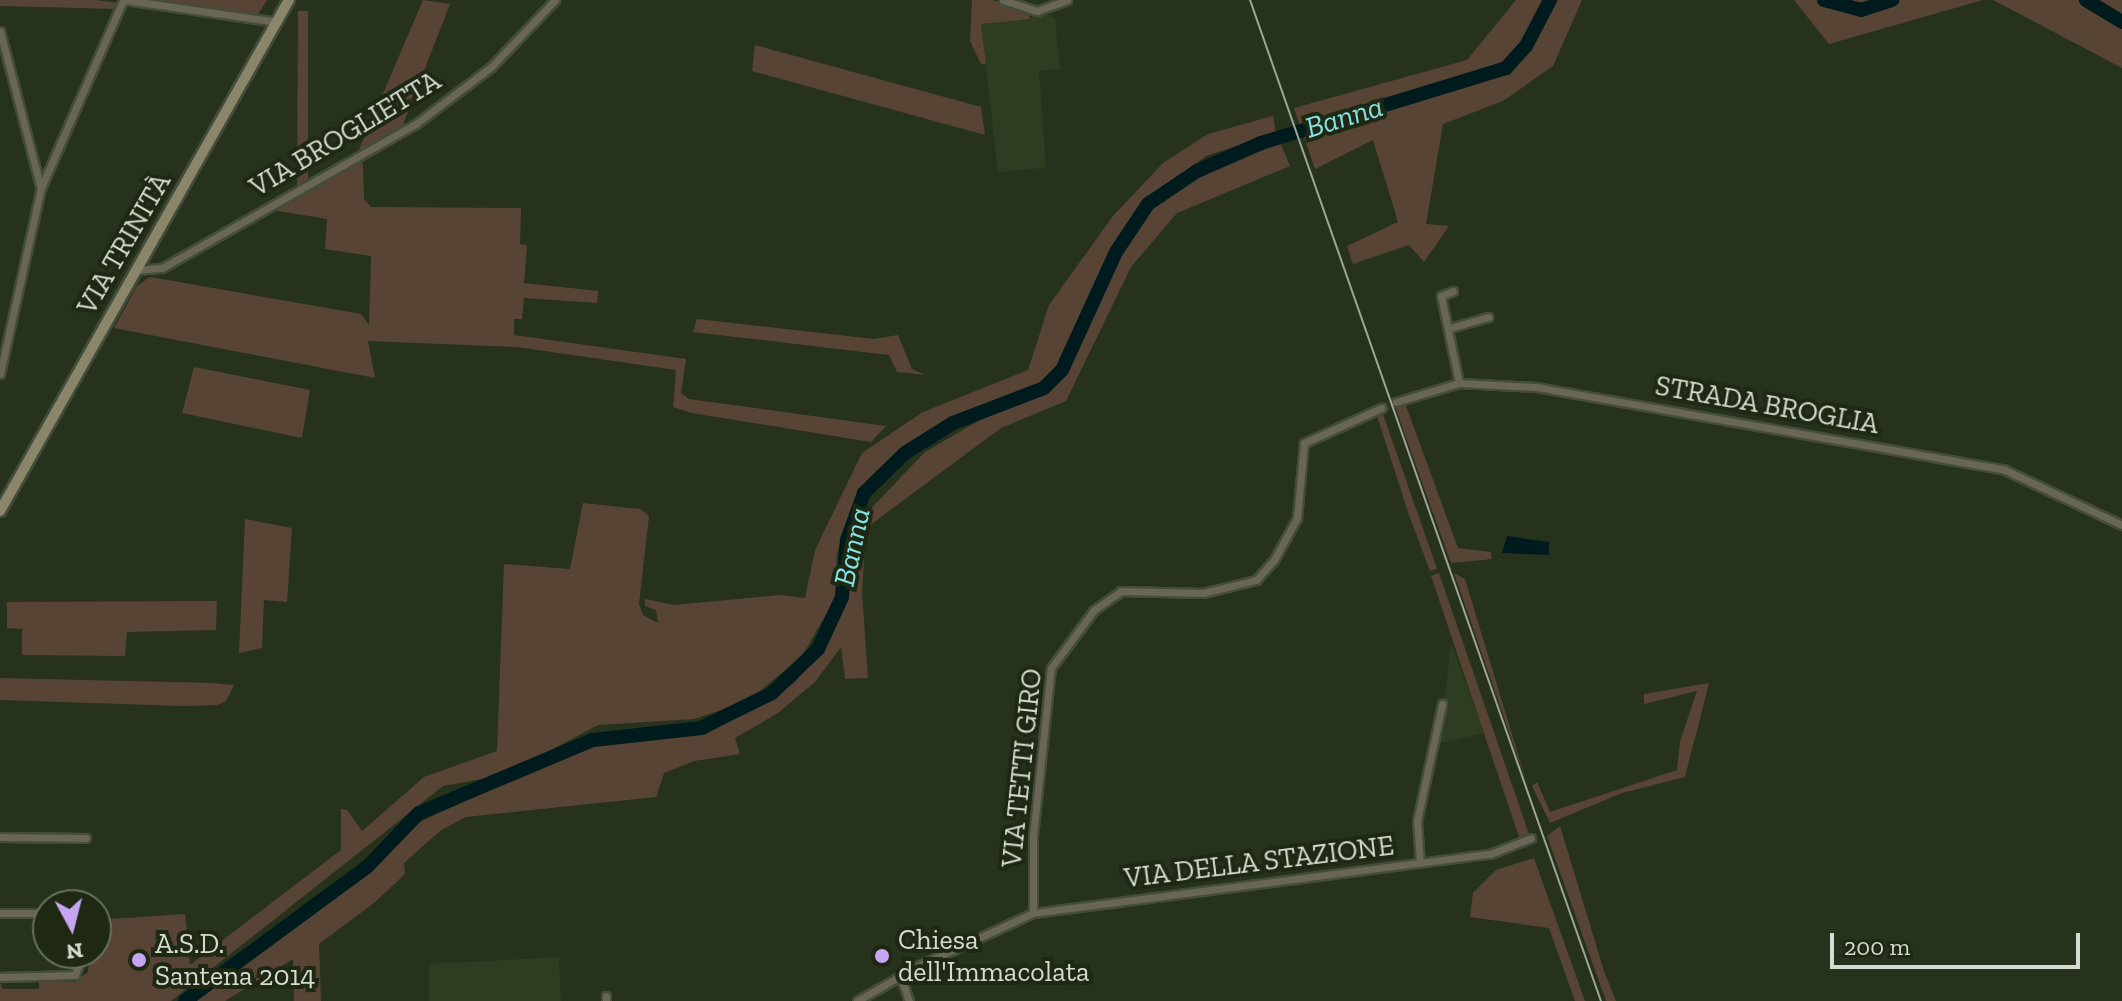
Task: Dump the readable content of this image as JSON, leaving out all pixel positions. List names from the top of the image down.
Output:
{
  "streets": {
    "street": [
      "VIA BROGLIETTA",
      "VIA TRINITÀ",
      "STRADA BROGLIA",
      "VIA TETTI GIRO",
      "VIA DELLA STAZIONE"
    ]
  },
  "crossings": [
    ["VIA BROGLIETTA", "VIA TRINITÀ"],
    ["VIA TETTI GIRO", "VIA DELLA STAZIONE"]
  ],
  "water": ["Banna"],
  "places": ["Chiesa dell'Immacolata", "A.S.D. Santena 2014"],
  "scale_bar": "200 m",
  "north": "bottom"
}
